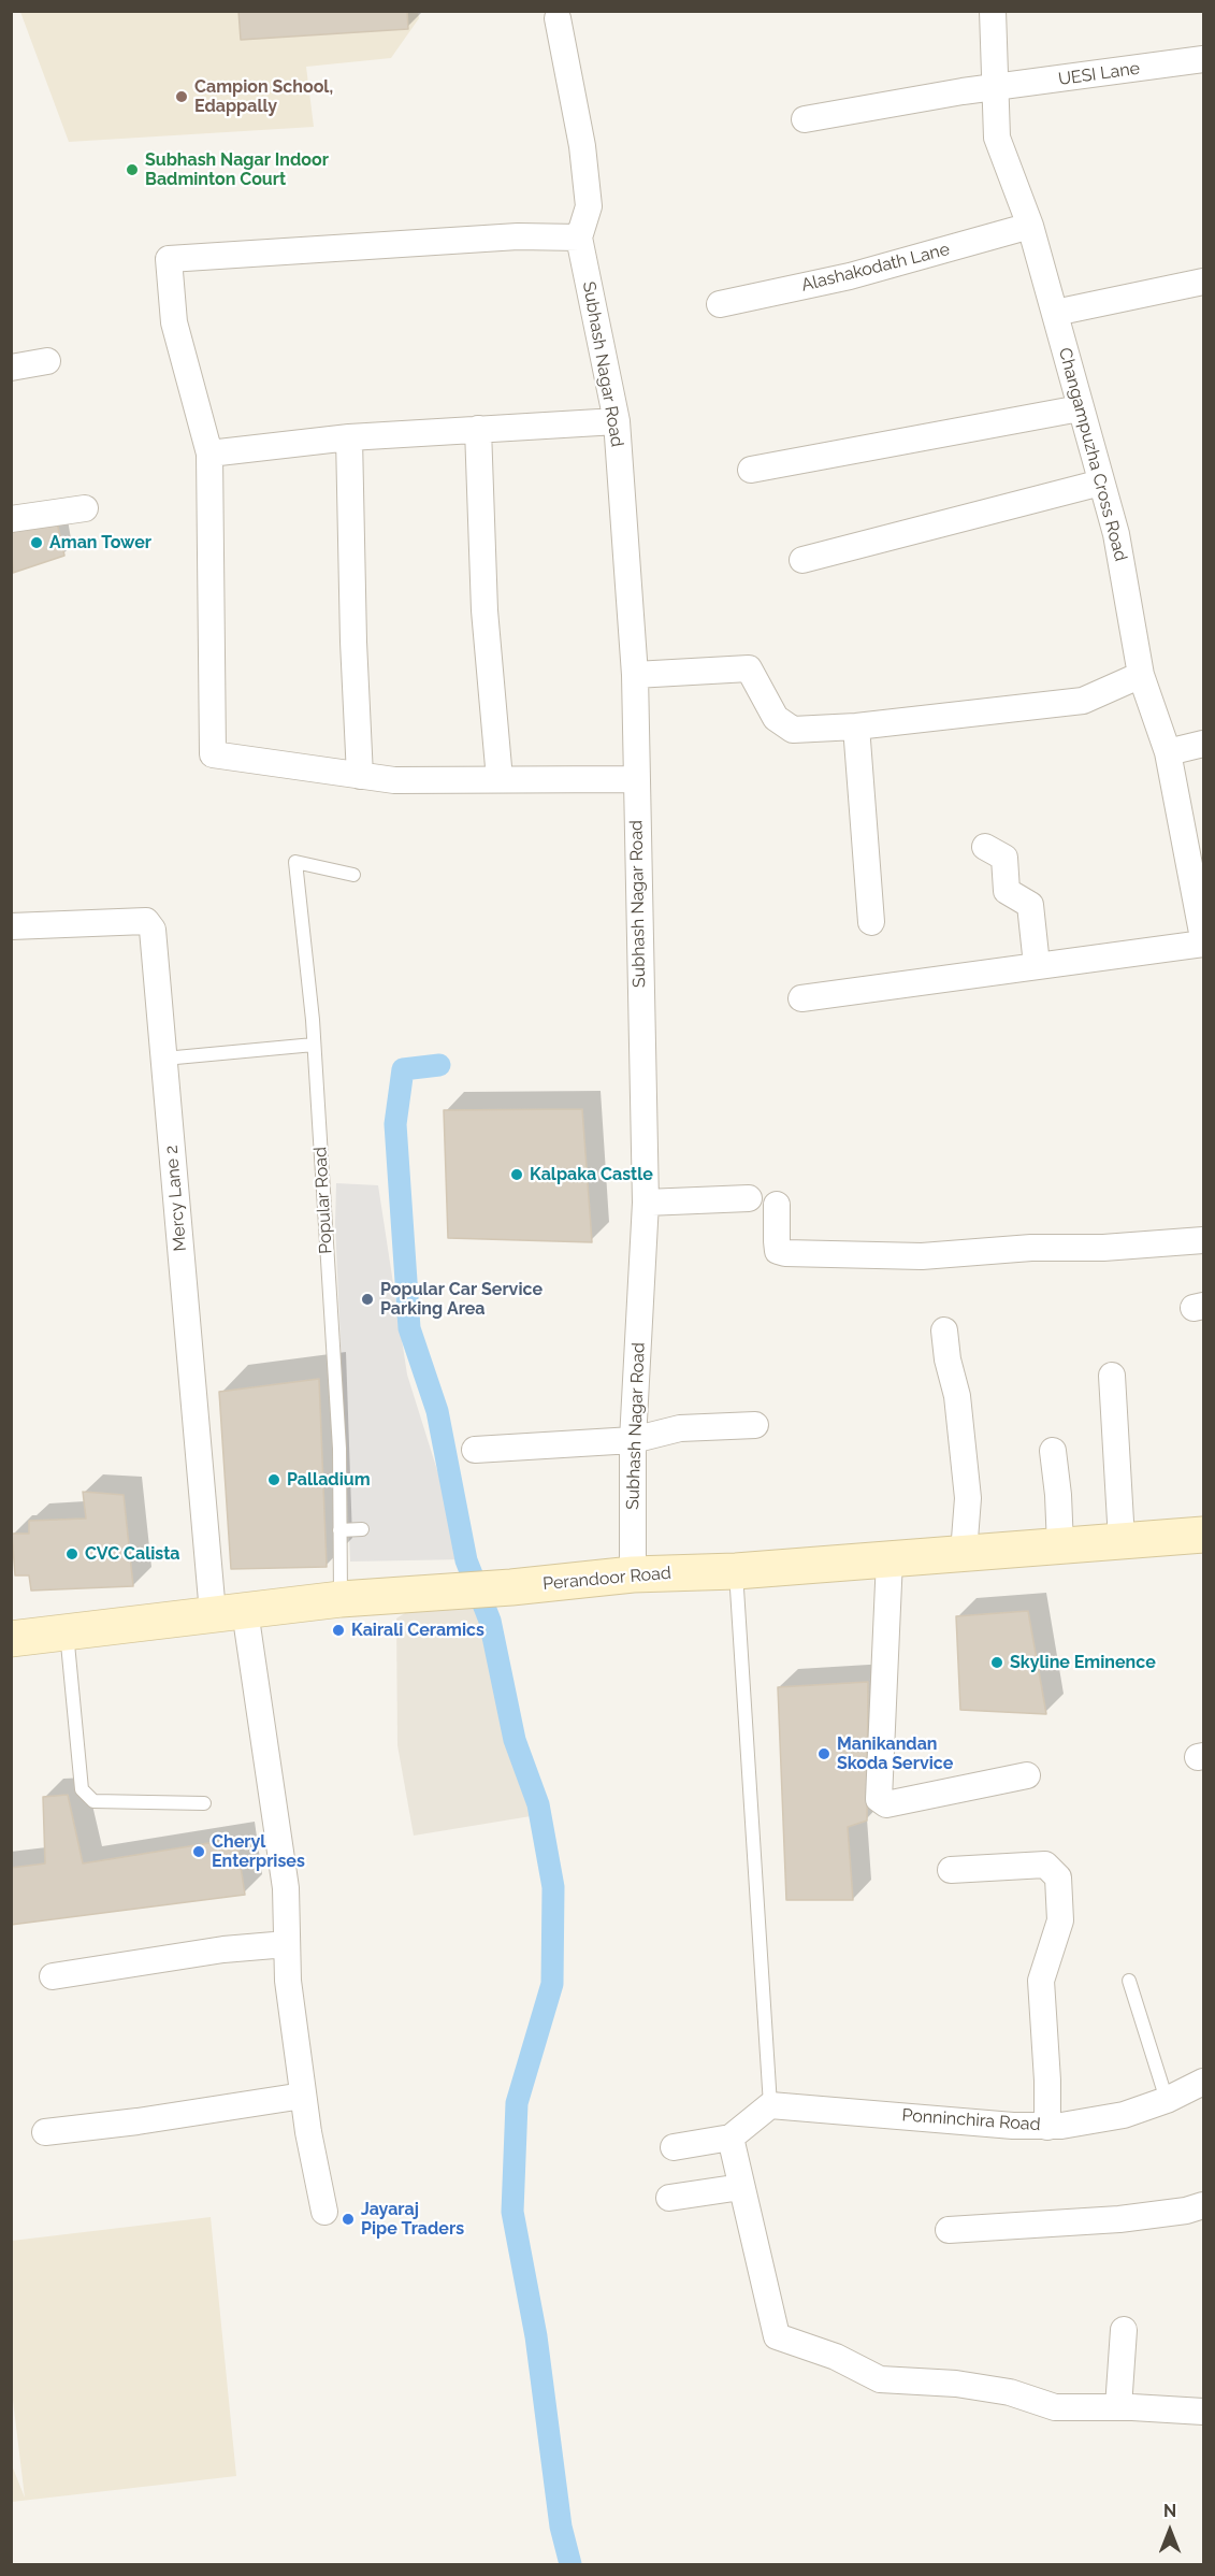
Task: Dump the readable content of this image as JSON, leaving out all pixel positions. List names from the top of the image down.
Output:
{
  "streets": {
    "main road": ["Perandoor Road"],
    "street": [
      "UESI Lane",
      "Alashakodath Lane",
      "Subhash Nagar Road",
      "Changampuzha Cross Road",
      "Mercy Lane 2",
      "Ponninchira Road"
    ],
    "lane": ["Popular Road"]
  },
  "crossings": [
    ["UESI Lane", "Changampuzha Cross Road"],
    ["Alashakodath Lane", "Changampuzha Cross Road"],
    ["Subhash Nagar Road", "Perandoor Road"],
    ["Mercy Lane 2", "Perandoor Road"],
    ["Popular Road", "Perandoor Road"]
  ],
  "places": [
    "Campion School, Edappally",
    "Subhash Nagar Indoor Badminton Court",
    "Aman Tower",
    "Kalpaka Castle",
    "Popular Car Service Parking Area",
    "Palladium",
    "CVC Calista",
    "Kairali Ceramics",
    "Skyline Eminence",
    "Manikandan Skoda Service",
    "Cheryl Enterprises",
    "Jayaraj Pipe Traders"
  ],
  "north": "top"
}
